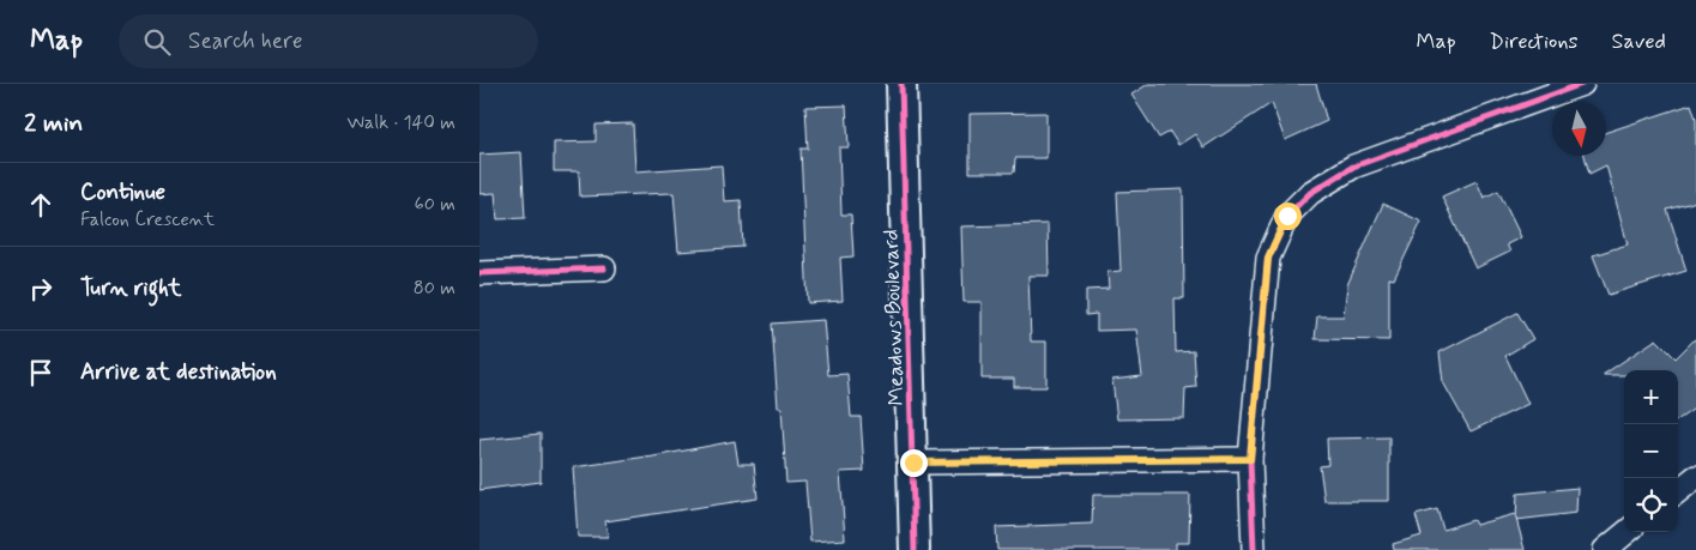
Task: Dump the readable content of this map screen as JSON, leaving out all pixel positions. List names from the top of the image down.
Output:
{
  "streets": {
    "street": ["Meadows Boulevard"]
  },
  "north": "bottom",
  "page": {
    "header": "Map",
    "search": "Search here",
    "nav": ["Map", "Directions", "Saved"],
    "heading": ["2 min", "Walk · 140 m"],
    "list": [
      ["Continue", "Falcon Crescent", "60 m"],
      ["Turn right", "80 m"],
      "Arrive at destination"
    ],
    "map_buttons": ["+", "−"]
  }
}
